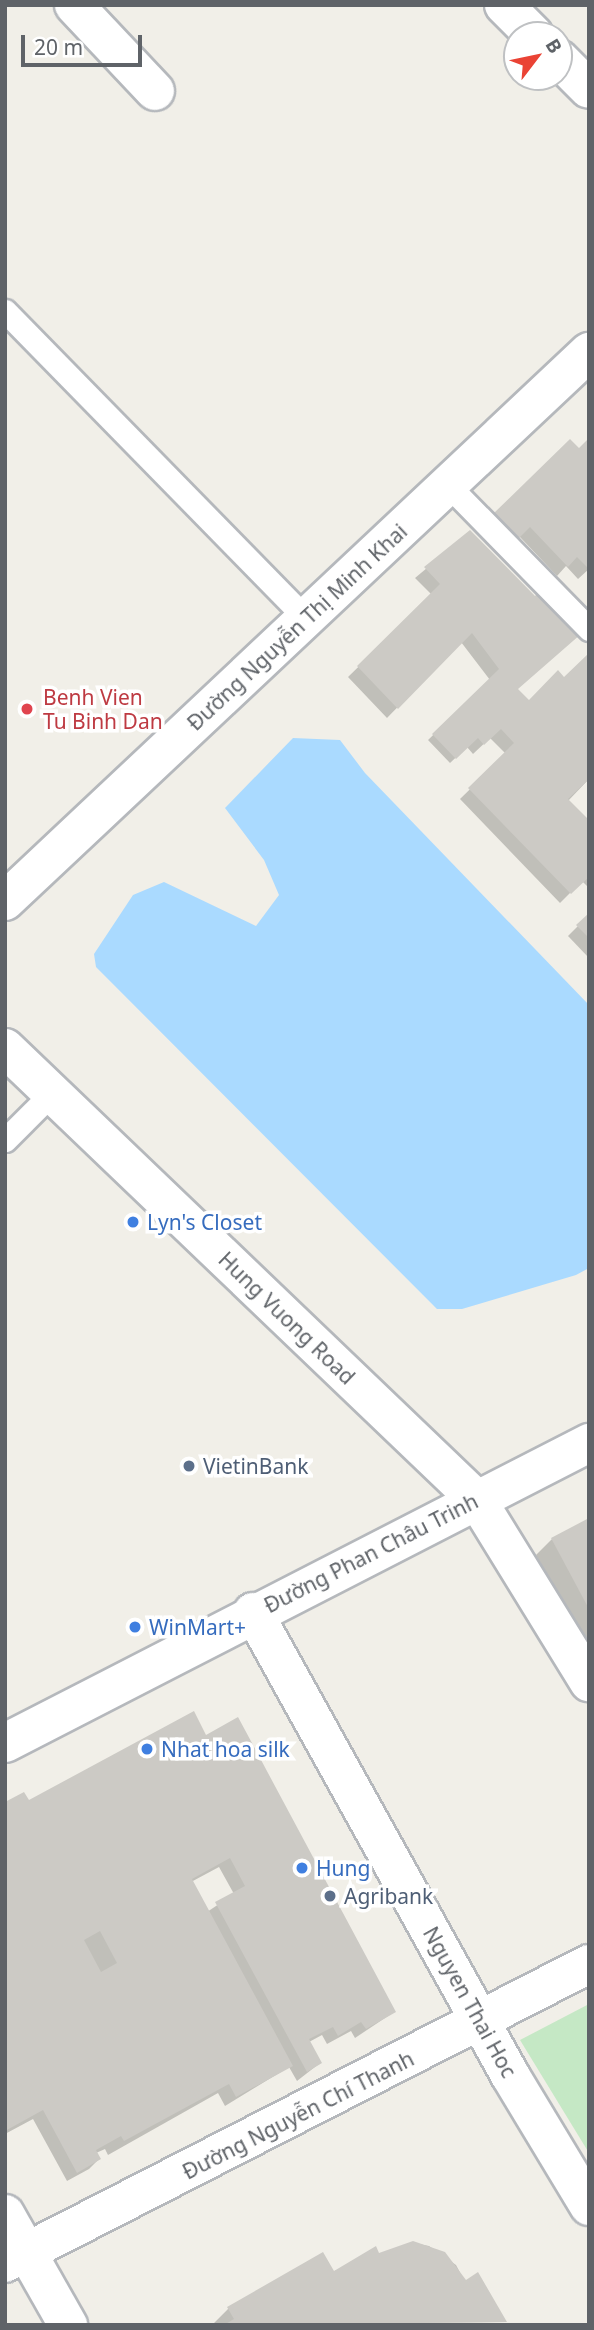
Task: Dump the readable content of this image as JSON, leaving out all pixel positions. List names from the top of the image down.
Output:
{
  "streets": {
    "street": [
      "Đường Nguyễn Thị Minh Khai",
      "Hung Vuong Road",
      "Đường Phan Châu Trinh",
      "Nguyen Thai Hoc",
      "Đường Nguyễn Chí Thanh"
    ]
  },
  "crossings": [
    ["Hung Vuong Road", "Đường Phan Châu Trinh"],
    ["Đường Phan Châu Trinh", "Nguyen Thai Hoc"],
    ["Nguyen Thai Hoc", "Đường Nguyễn Chí Thanh"]
  ],
  "places": [
    "Benh Vien Tu Binh Dan",
    "Lyn's Closet",
    "VietinBank",
    "WinMart+",
    "Nhat hoa silk",
    "Hung",
    "Agribank"
  ],
  "scale_bar": "20 m",
  "north": "top right"
}
